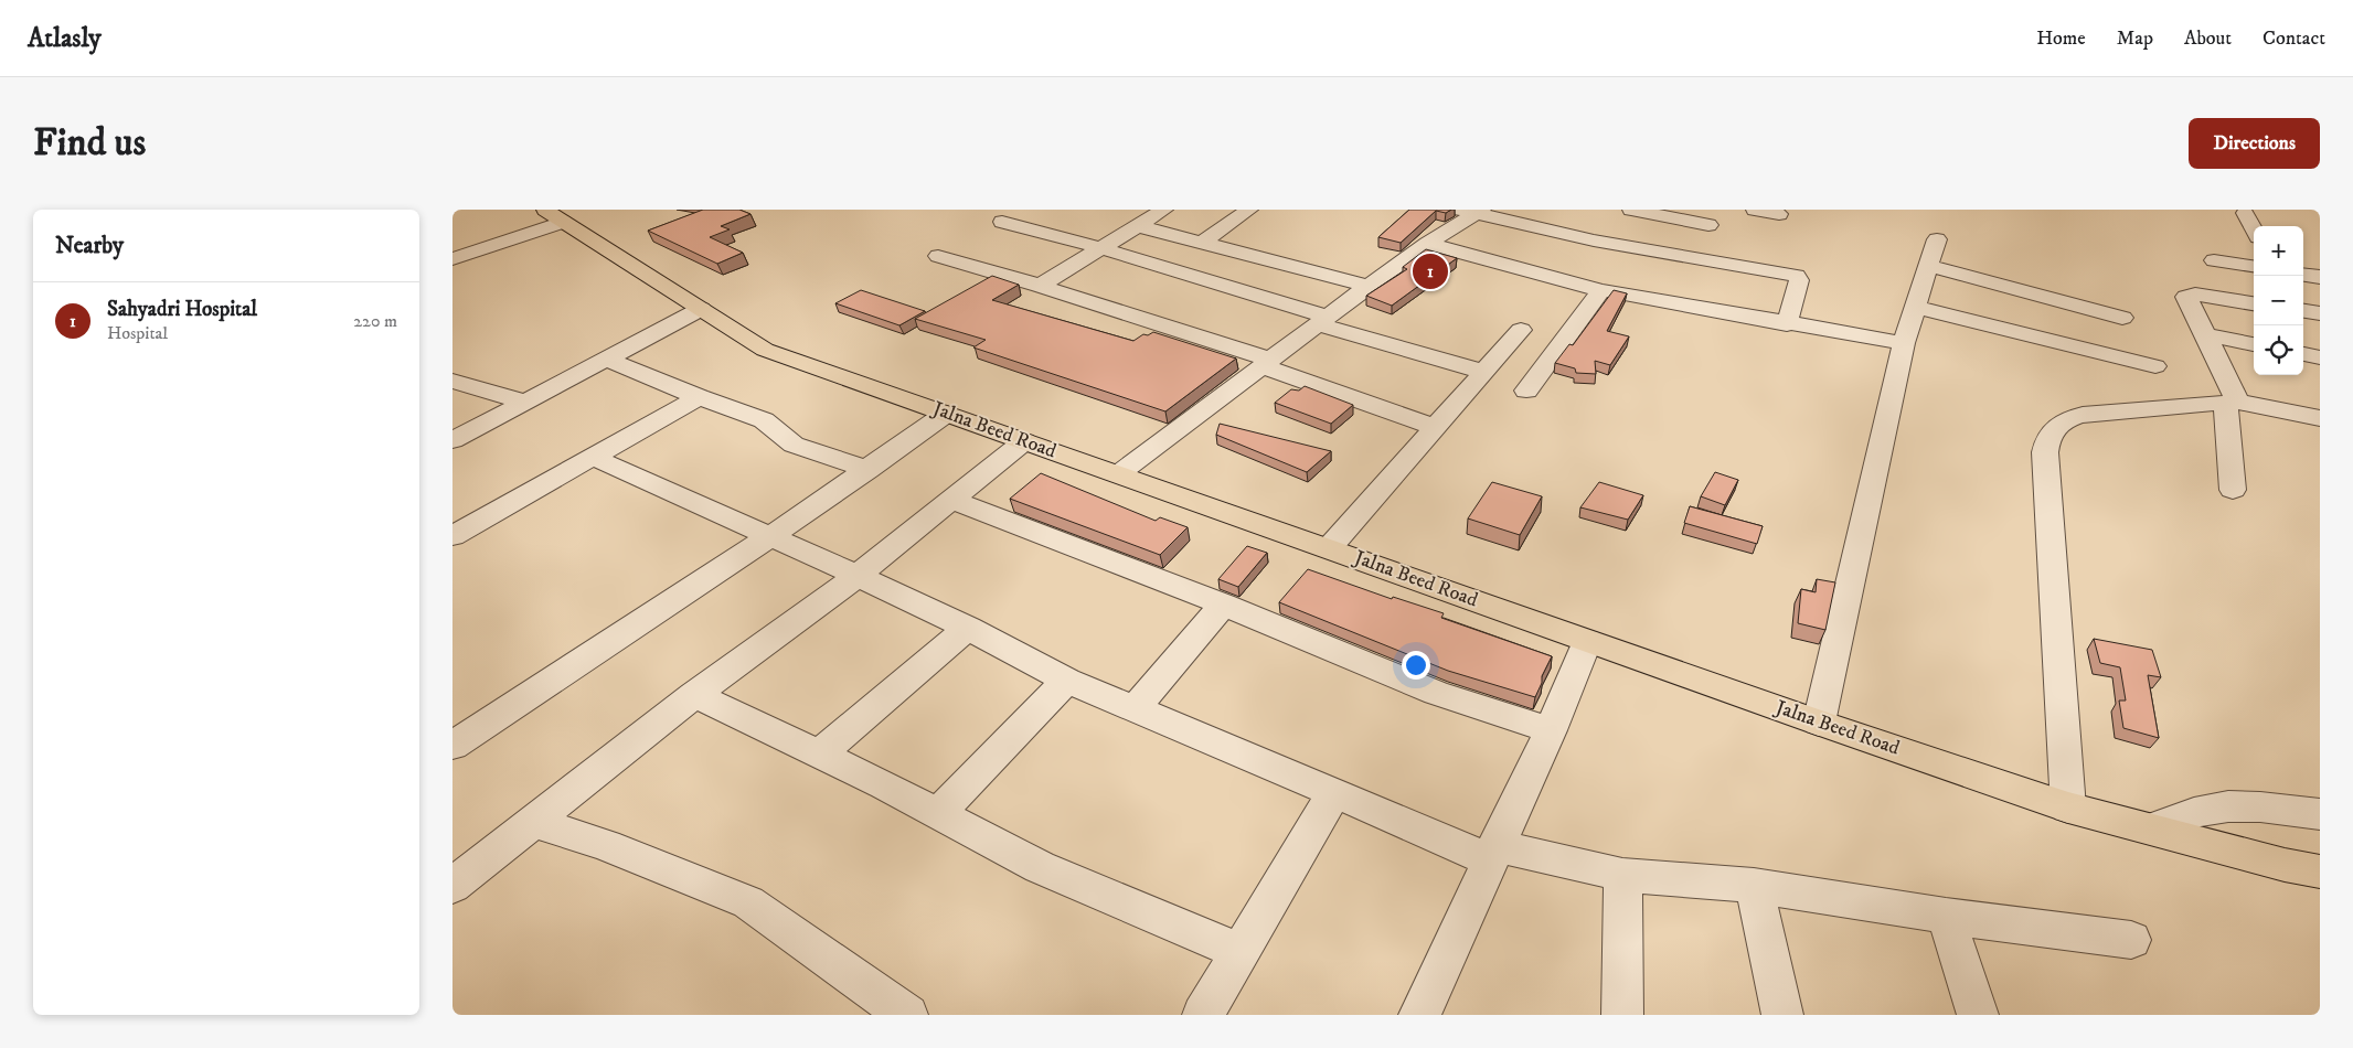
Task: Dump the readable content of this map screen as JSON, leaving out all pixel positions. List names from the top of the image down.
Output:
{
  "streets": {
    "main road": ["Jalna Beed Road"]
  },
  "page": {
    "header": "Atlasly",
    "nav": [
      "Home",
      "Map",
      "About",
      "Contact"
    ],
    "buttons": "Directions",
    "title": "Find us",
    "heading": "Nearby",
    "map_buttons": ["+", "−"],
    "pins": "1",
    "list": [
      {
        "mark": "1",
        "name": "Sahyadri Hospital",
        "note": "Hospital",
        "value": "220 m"
      }
    ]
  }
}
